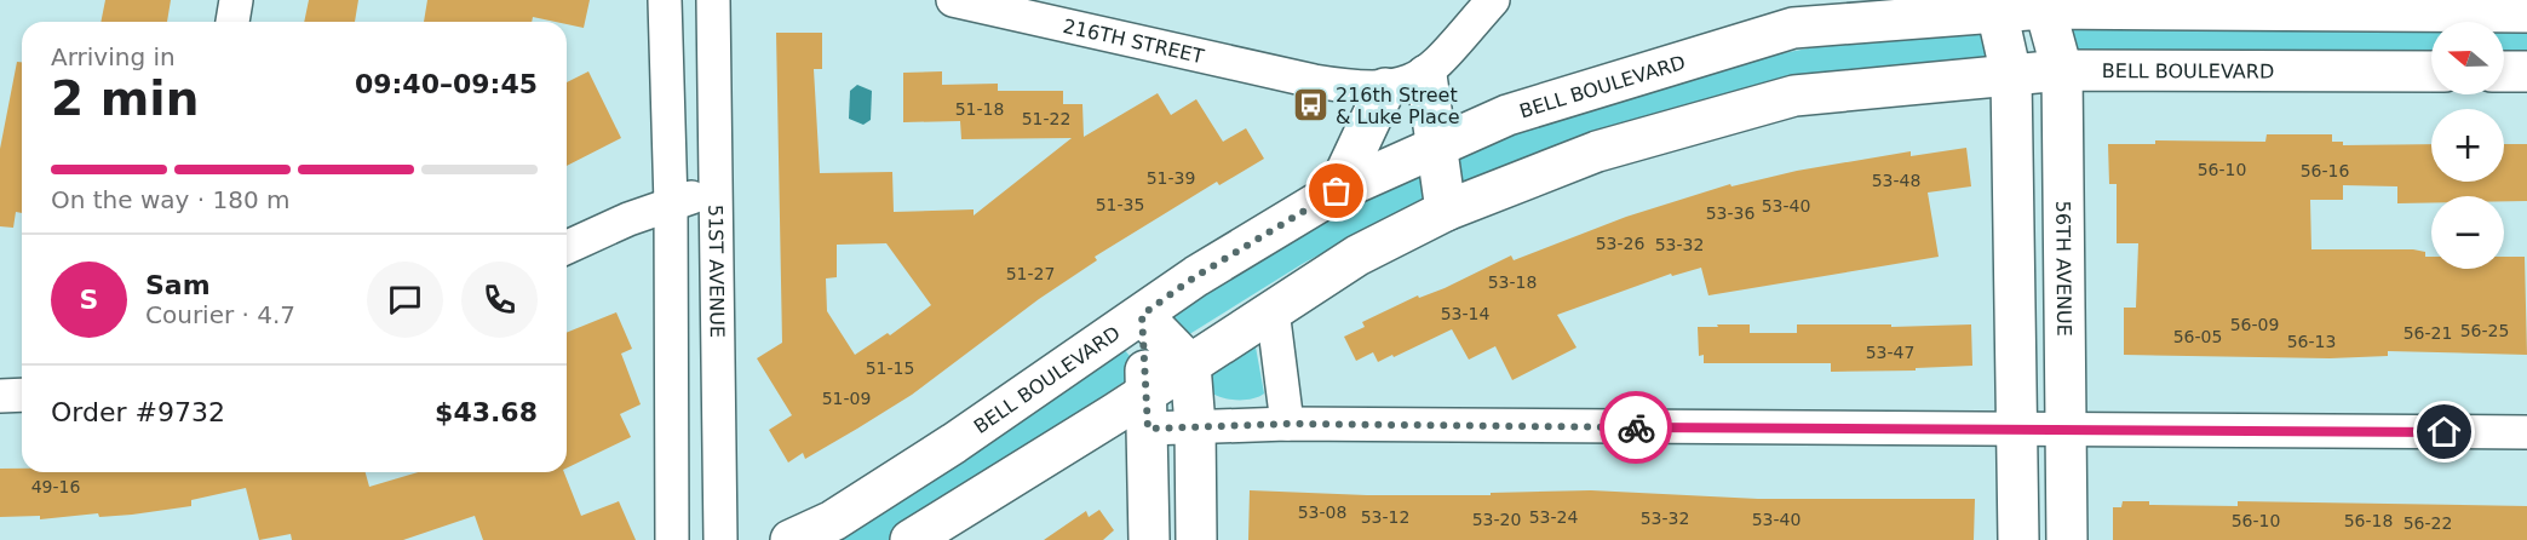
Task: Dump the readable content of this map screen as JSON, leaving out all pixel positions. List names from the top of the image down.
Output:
{
  "streets": {
    "street": [
      "216TH STREET",
      "BELL BOULEVARD",
      "56TH AVENUE",
      "51ST AVENUE"
    ]
  },
  "crossings": [
    ["BELL BOULEVARD", "56TH AVENUE"]
  ],
  "places": {
    "bus stop": ["216th Street & Luke Place"]
  },
  "house_numbers": [
    "51-18",
    "51-22",
    "56-10",
    "56-16",
    "51-39",
    "53-48",
    "51-35",
    "53-40",
    "53-36",
    "53-26",
    "53-32",
    "51-27",
    "53-18",
    "53-14",
    "56-09",
    "56-25",
    "56-21",
    "56-05",
    "56-13",
    "53-47",
    "51-15",
    "51-09",
    "49-16",
    "53-08",
    "53-12",
    "53-24",
    "53-32",
    "53-20",
    "53-40",
    "56-10",
    "56-18",
    "56-22"
  ],
  "north": "left",
  "page": {
    "map_buttons": ["+", "−"],
    "heading": ["2 min", "Arriving in", "09:40–09:45"],
    "panel": [
      "Sam",
      "Courier · 4.7",
      "Order #9732",
      "$43.68"
    ],
    "bar": "On the way · 180 m",
    "round": "S"
  }
}
